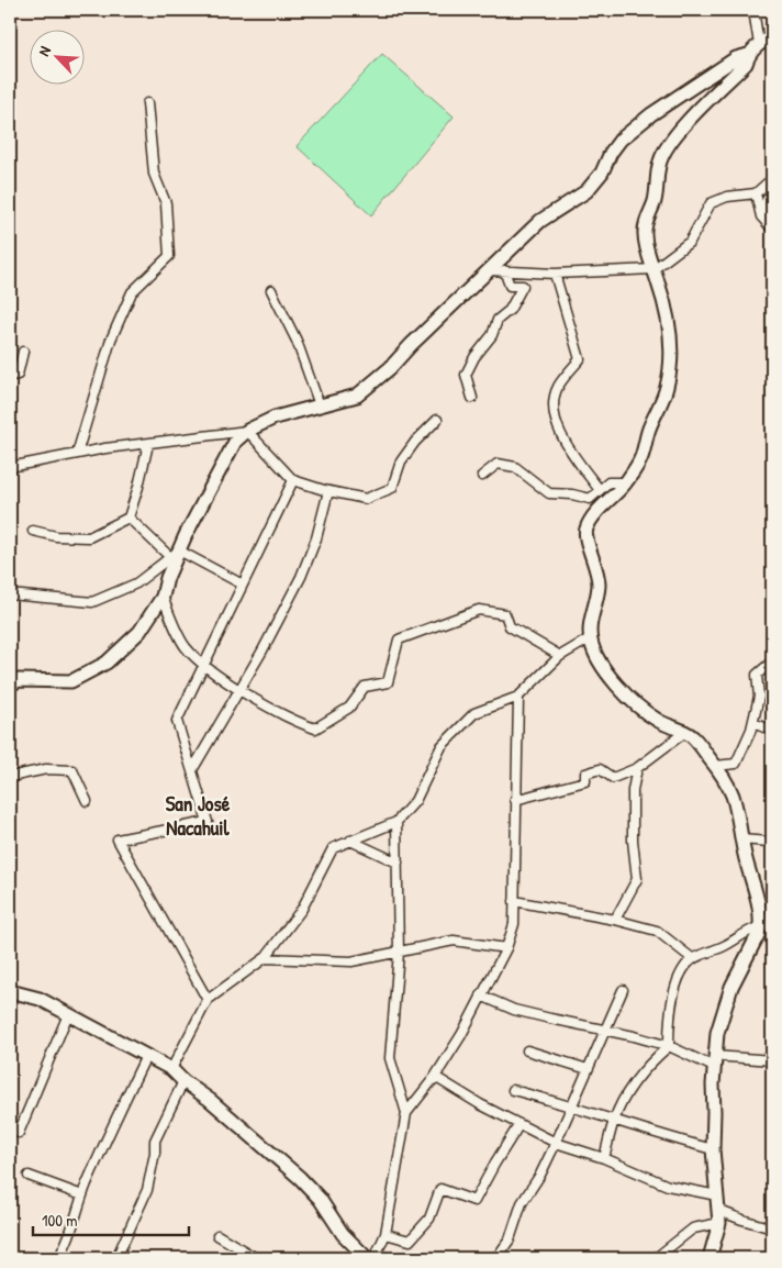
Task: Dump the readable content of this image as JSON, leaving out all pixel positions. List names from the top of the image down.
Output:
{
  "districts": ["San José Nacahuil"],
  "scale_bar": "100 m",
  "north": "top left"
}
